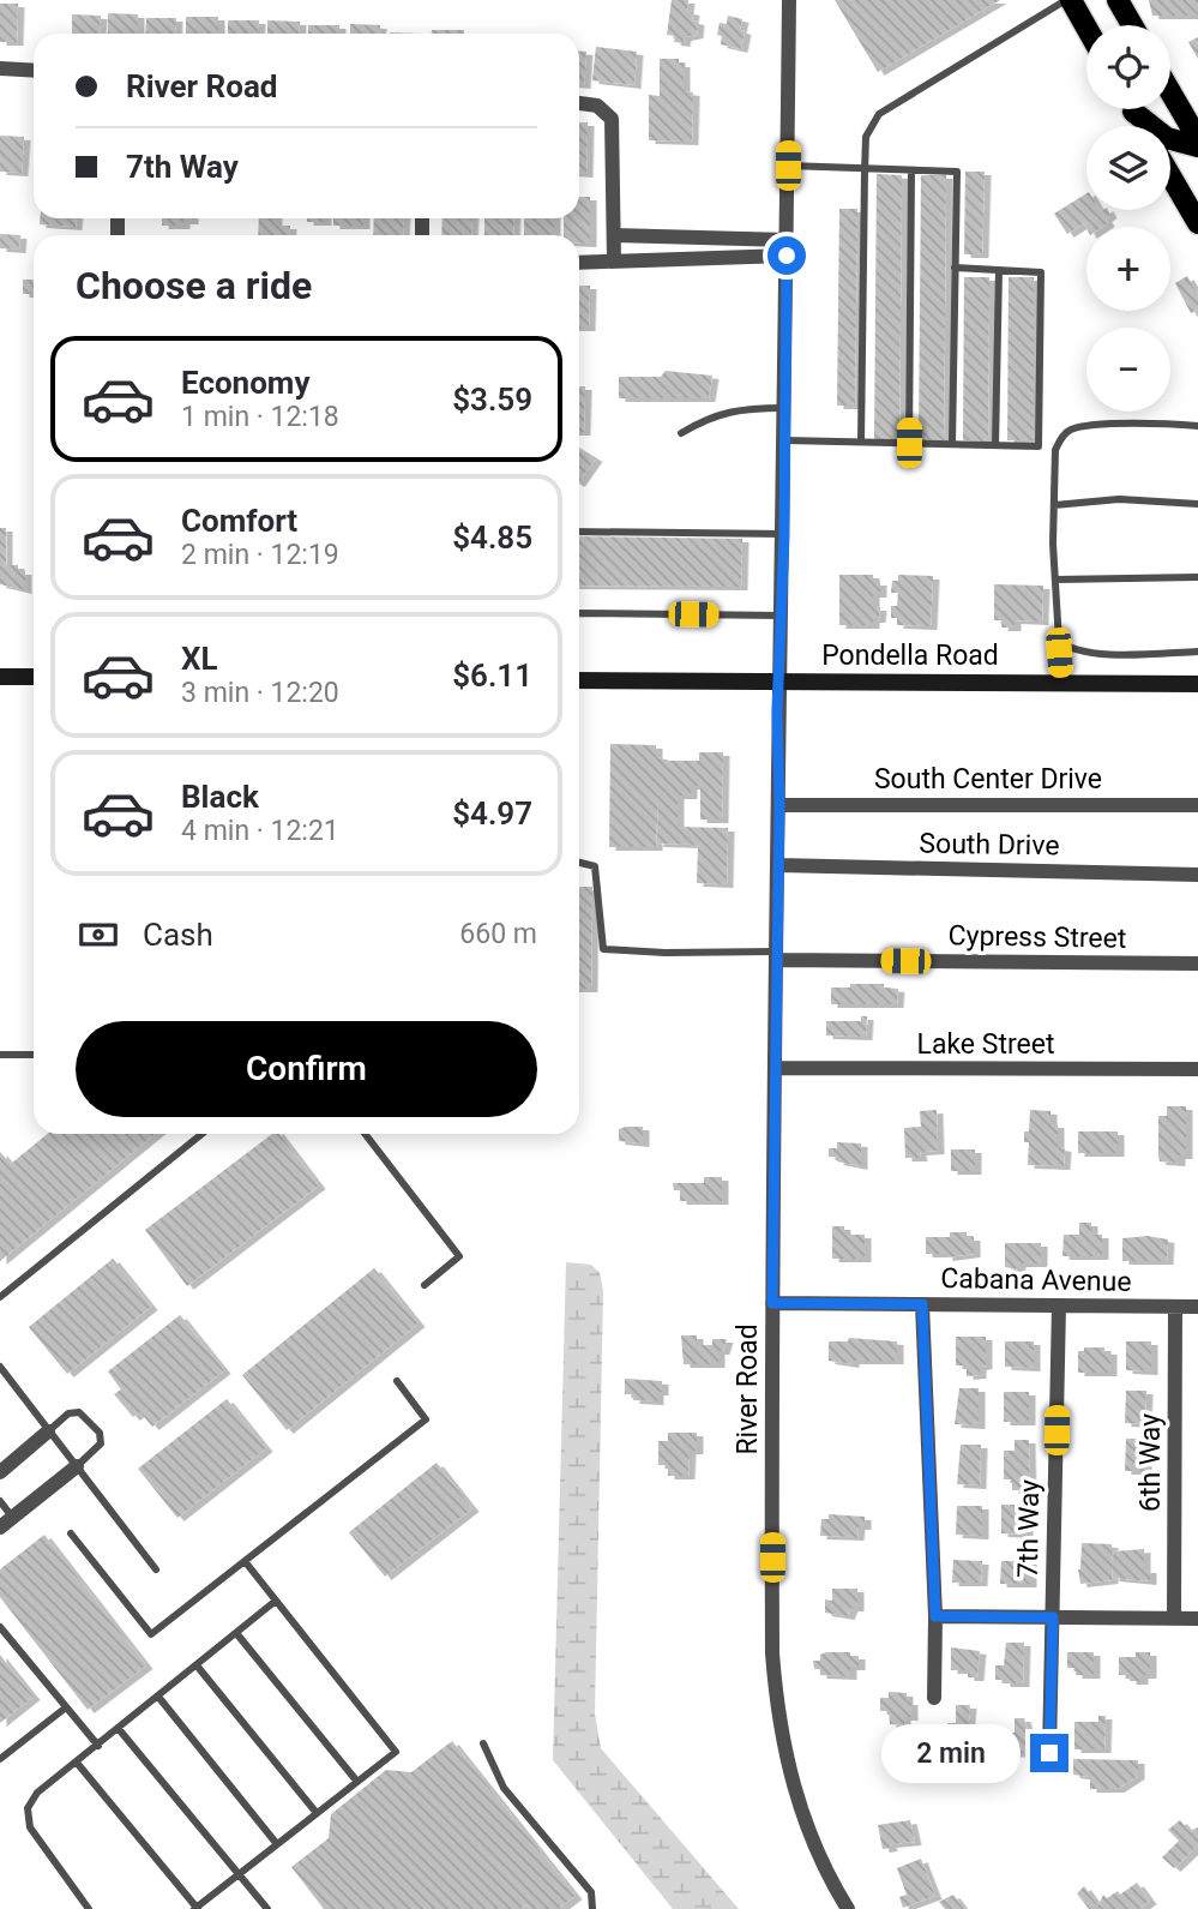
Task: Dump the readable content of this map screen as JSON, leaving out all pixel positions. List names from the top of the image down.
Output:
{
  "streets": {
    "main road": ["Pondella Road"],
    "street": [
      "South Center Drive",
      "South Drive",
      "Cypress Street",
      "Lake Street",
      "Cabana Avenue",
      "River Road",
      "6th Way",
      "7th Way"
    ]
  },
  "crossings": [
    ["Pondella Road", "River Road"],
    ["South Center Drive", "River Road"],
    ["South Drive", "River Road"],
    ["Cypress Street", "River Road"],
    ["Lake Street", "River Road"],
    ["Cabana Avenue", "River Road"],
    ["Cabana Avenue", "6th Way"],
    ["Cabana Avenue", "7th Way"]
  ],
  "page": {
    "map_buttons": ["+", "−"],
    "banner": ["River Road", "7th Way"],
    "heading": "Choose a ride",
    "list": [
      {
        "name": "Economy",
        "note": "1 min · 12:18",
        "value": "$3.59"
      },
      {
        "name": "Comfort",
        "note": "2 min · 12:19",
        "value": "$4.85"
      },
      {
        "name": "XL",
        "note": "3 min · 12:20",
        "value": "$6.11"
      },
      {
        "name": "Black",
        "note": "4 min · 12:21",
        "value": "$4.97"
      }
    ],
    "pay": ["Cash", "660 m"],
    "buttons": "Confirm",
    "bubble": "2 min"
  }
}
